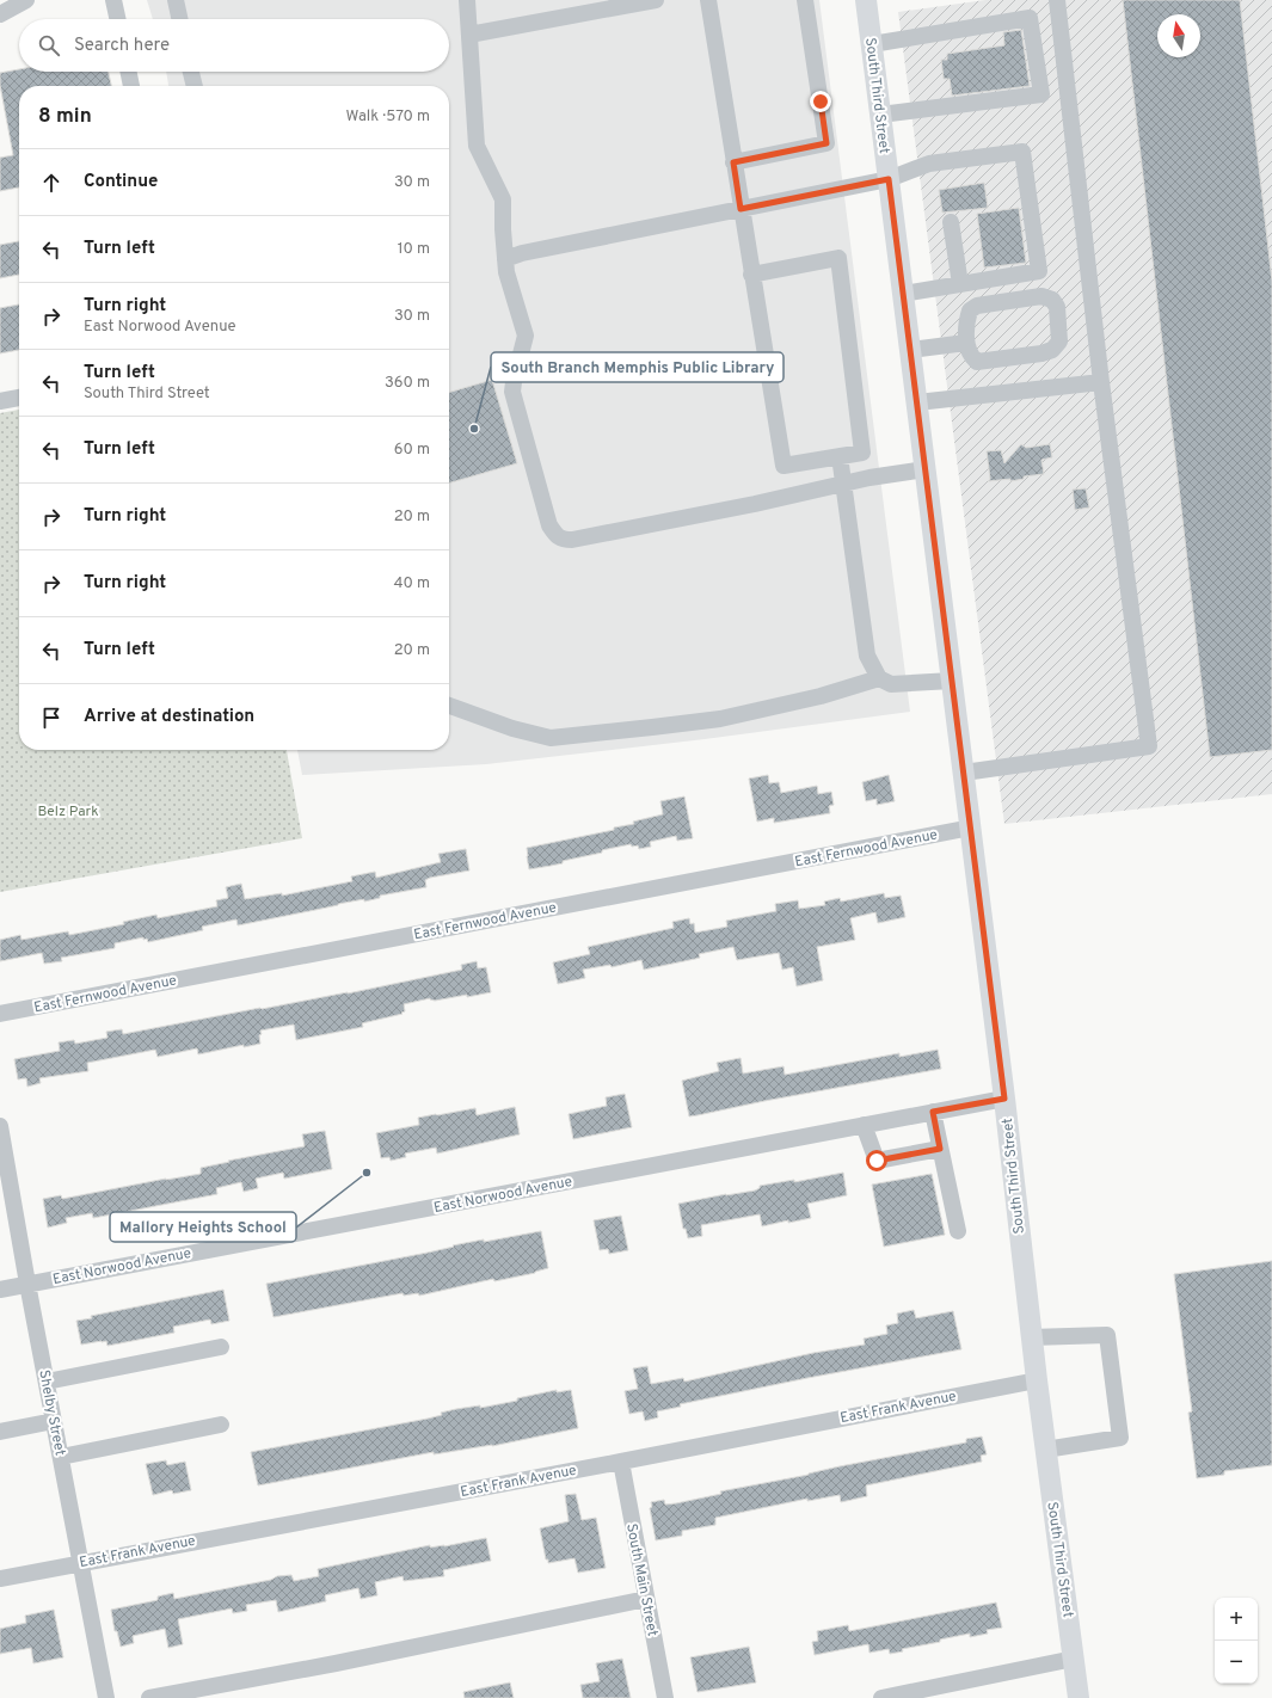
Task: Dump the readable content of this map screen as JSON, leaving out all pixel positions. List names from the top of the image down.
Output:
{
  "streets": {
    "main road": ["South Third Street"],
    "street": [
      "East Fernwood Avenue",
      "East Norwood Avenue",
      "East Frank Avenue",
      "Shelby Street",
      "South Main Street"
    ]
  },
  "crossings": [
    ["South Third Street", "East Fernwood Avenue"],
    ["South Third Street", "East Norwood Avenue"],
    ["South Third Street", "East Frank Avenue"],
    ["East Norwood Avenue", "Shelby Street"],
    ["East Frank Avenue", "Shelby Street"],
    ["East Frank Avenue", "South Main Street"]
  ],
  "parks": ["Belz Park"],
  "places": ["South Branch Memphis Public Library", "Mallory Heights School"],
  "north": "top",
  "page": {
    "search": "Search here",
    "heading": ["8 min", "Walk · 570 m"],
    "list": [
      ["Continue", "30 m"],
      ["Turn left", "10 m"],
      ["Turn right", "East Norwood Avenue", "30 m"],
      ["Turn left", "South Third Street", "360 m"],
      ["Turn left", "60 m"],
      ["Turn right", "20 m"],
      ["Turn right", "40 m"],
      ["Turn left", "20 m"],
      "Arrive at destination"
    ],
    "map_buttons": ["+", "−"]
  }
}
